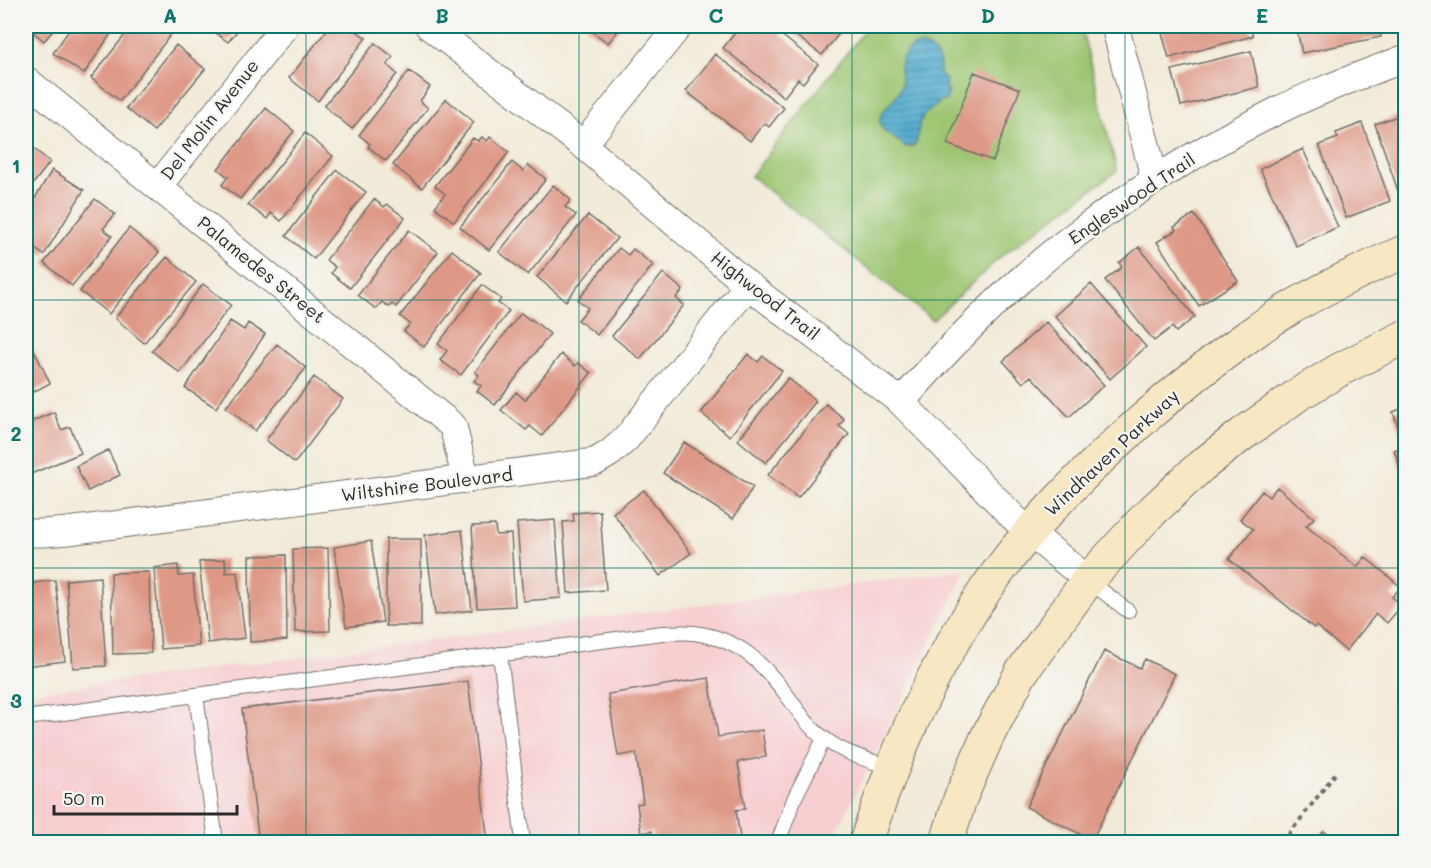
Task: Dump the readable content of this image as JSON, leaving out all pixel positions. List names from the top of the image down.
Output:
{
  "streets": {
    "main road": ["Windhaven Parkway"],
    "street": [
      "Del Molin Avenue",
      "Engleswood Trail",
      "Palamedes Street",
      "Highwood Trail",
      "Wiltshire Boulevard"
    ]
  },
  "crossings": [
    ["Del Molin Avenue", "Palamedes Street"],
    ["Engleswood Trail", "Highwood Trail"],
    ["Palamedes Street", "Wiltshire Boulevard"],
    ["Highwood Trail", "Windhaven Parkway"],
    ["Highwood Trail", "Wiltshire Boulevard"]
  ],
  "scale_bar": "50 m",
  "grid": {
    "columns": [
      "A",
      "B",
      "C",
      "D",
      "E"
    ],
    "rows": ["1", "2", "3"]
  }
}
